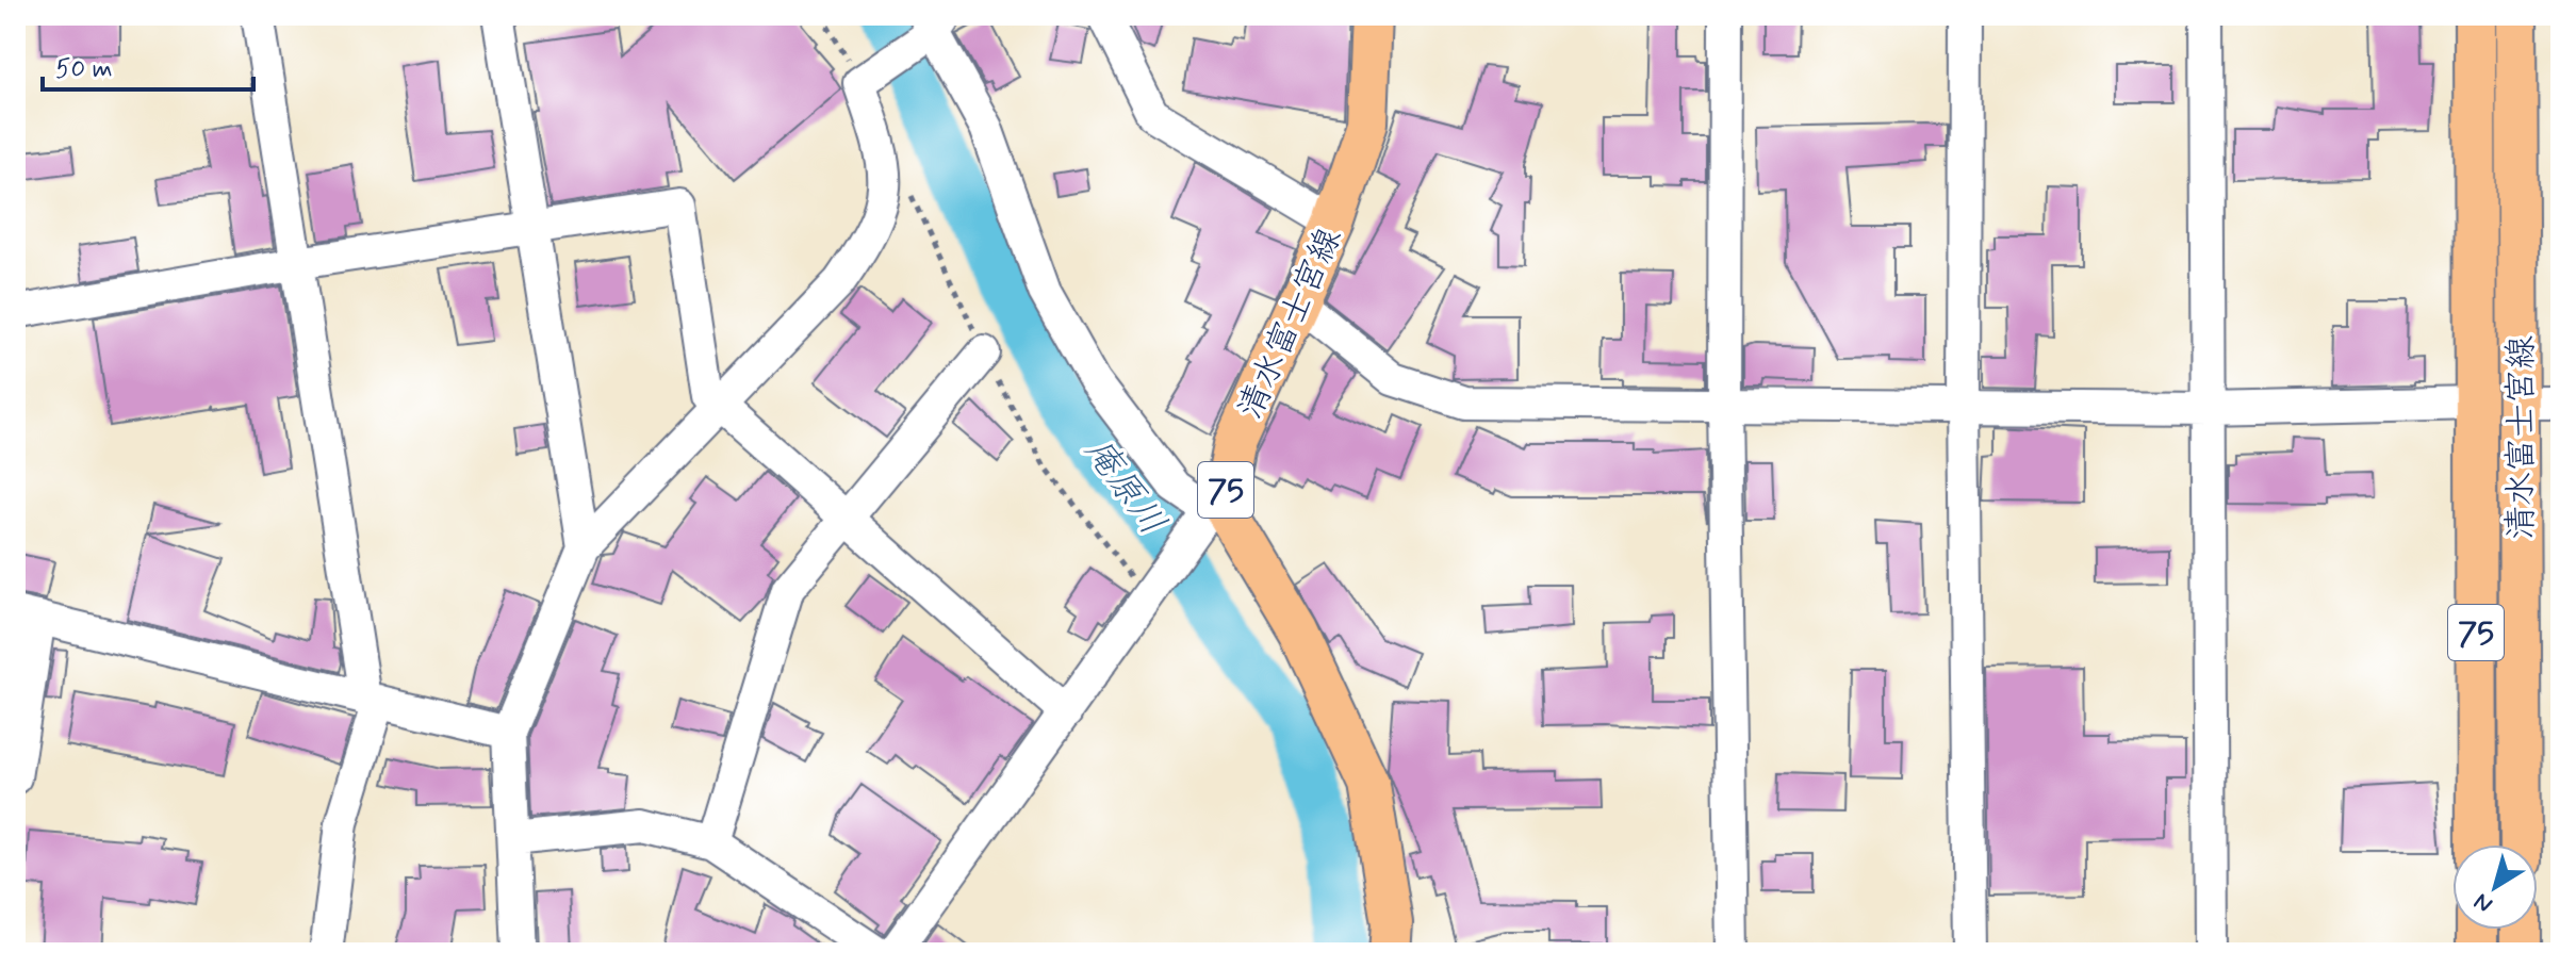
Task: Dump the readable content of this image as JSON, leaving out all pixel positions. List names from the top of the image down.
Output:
{
  "streets": {
    "main road": ["清水富士宮線", "75"]
  },
  "crossings": [
    ["清水富士宮線", "75"]
  ],
  "water": ["庵原川"],
  "scale_bar": "50 m",
  "north": "bottom left"
}
